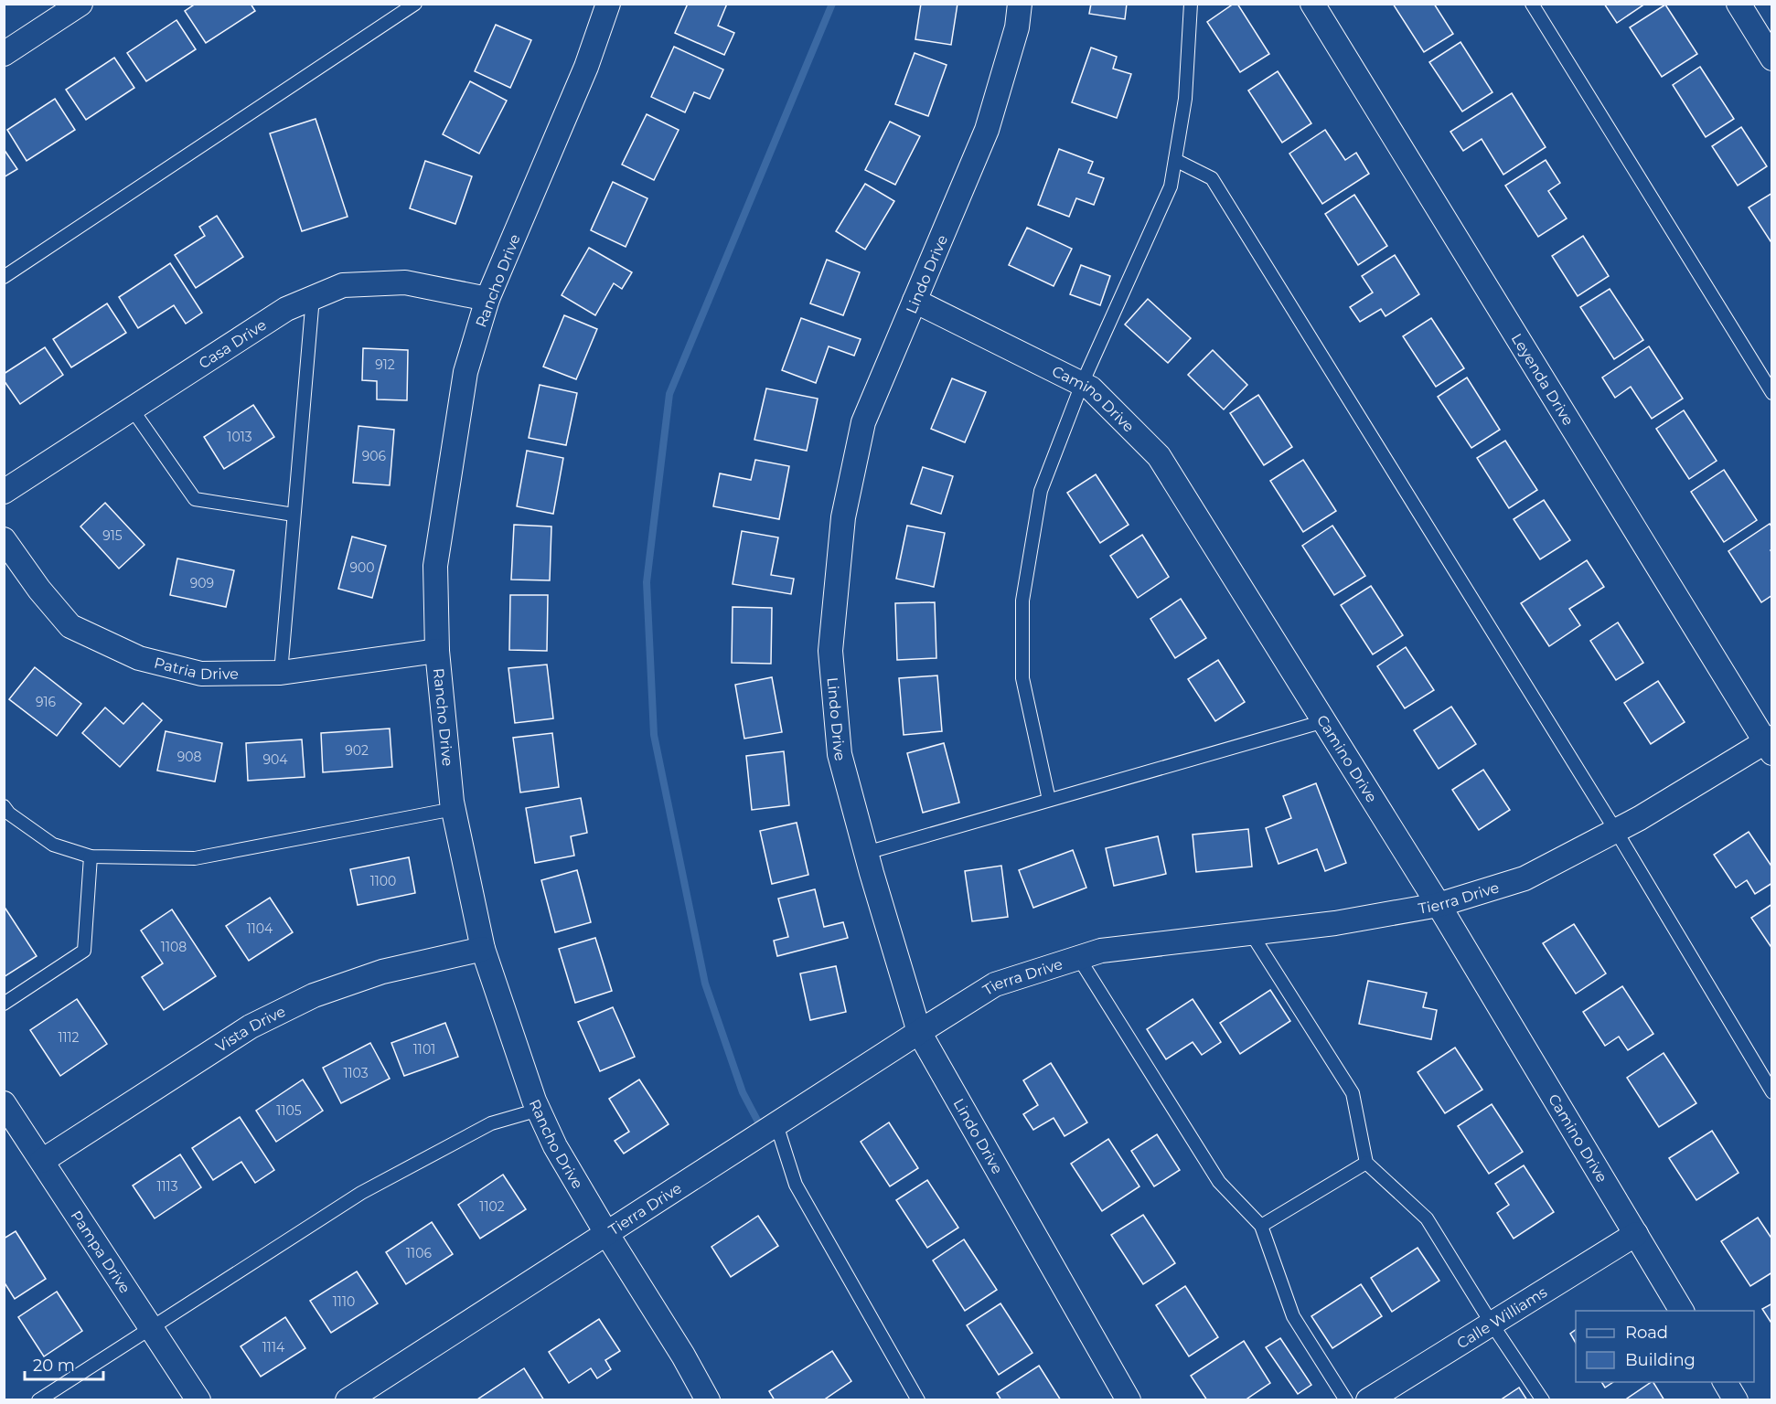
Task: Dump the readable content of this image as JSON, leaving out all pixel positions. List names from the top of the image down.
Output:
{
  "streets": {
    "street": [
      "Lindo Drive",
      "Rancho Drive",
      "Casa Drive",
      "Leyenda Drive",
      "Camino Drive",
      "Patria Drive",
      "Tierra Drive",
      "Vista Drive",
      "Pampa Drive",
      "Calle Williams"
    ]
  },
  "crossings": [
    ["Lindo Drive", "Camino Drive"],
    ["Lindo Drive", "Tierra Drive"],
    ["Rancho Drive", "Casa Drive"],
    ["Rancho Drive", "Patria Drive"],
    ["Rancho Drive", "Tierra Drive"],
    ["Rancho Drive", "Vista Drive"],
    ["Leyenda Drive", "Tierra Drive"],
    ["Camino Drive", "Tierra Drive"],
    ["Camino Drive", "Calle Williams"],
    ["Vista Drive", "Pampa Drive"]
  ],
  "house_numbers": [
    "912",
    "1013",
    "906",
    "915",
    "900",
    "909",
    "916",
    "902",
    "908",
    "904",
    "1100",
    "1104",
    "1108",
    "1112",
    "1101",
    "1103",
    "1105",
    "1113",
    "1102",
    "1106",
    "1110",
    "1114"
  ],
  "legend": ["Road", "Building"],
  "scale_bar": "20 m"
}
